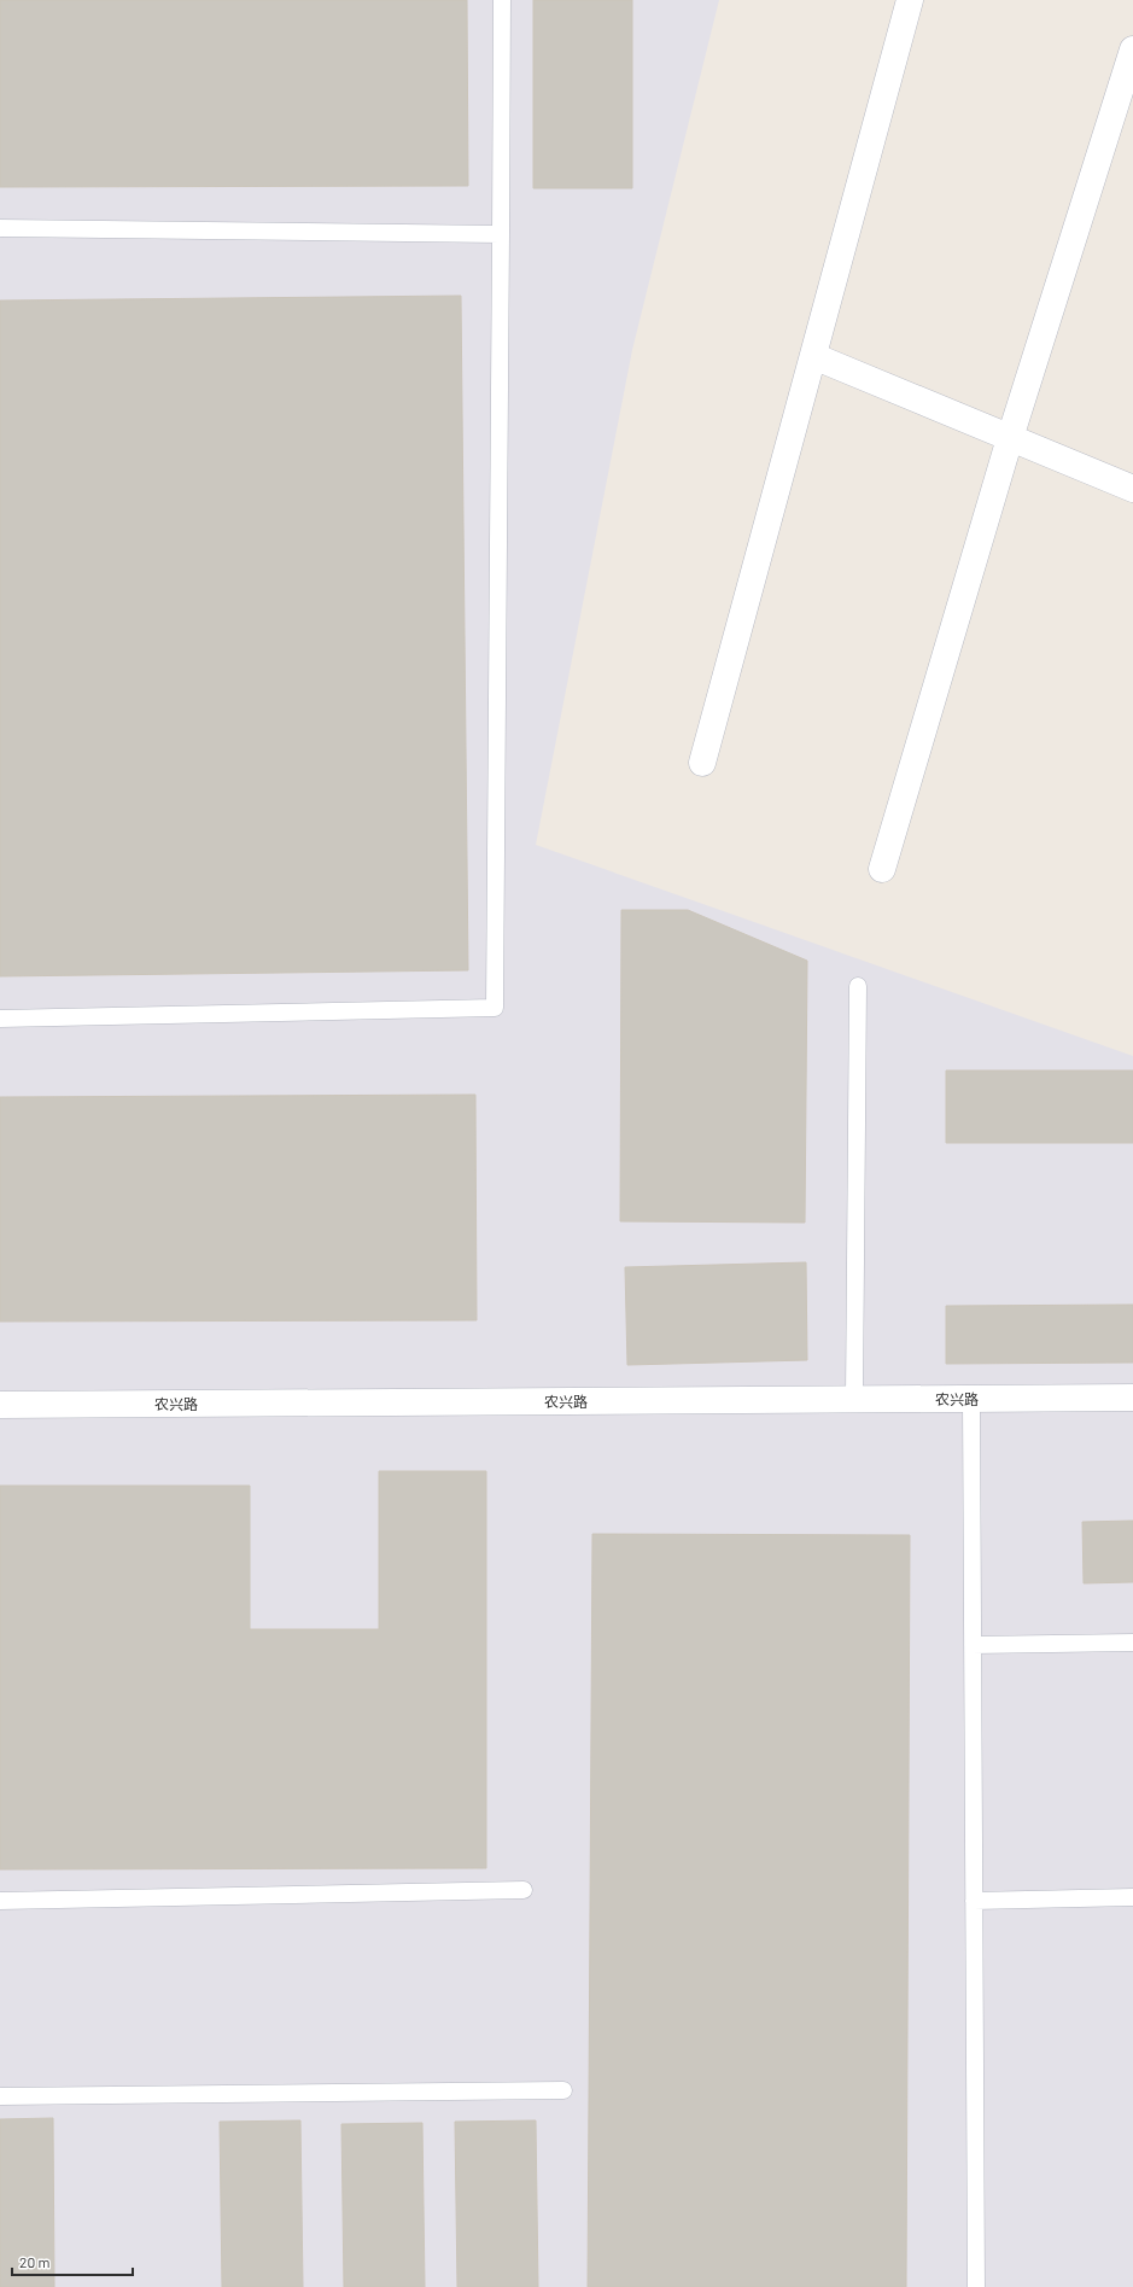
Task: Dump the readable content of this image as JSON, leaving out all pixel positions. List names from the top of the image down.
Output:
{
  "streets": {
    "street": ["农兴路"]
  },
  "scale_bar": "20 m"
}
